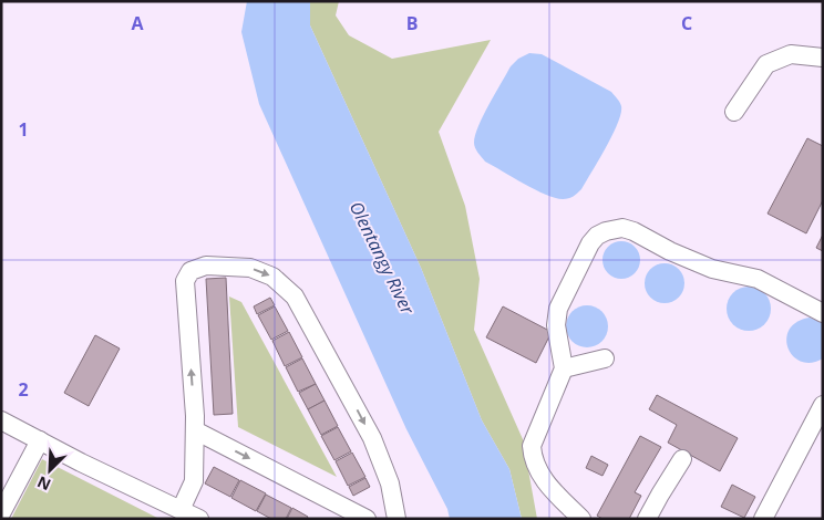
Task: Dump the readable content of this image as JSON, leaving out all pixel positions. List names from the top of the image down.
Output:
{
  "water": ["Olentangy River"],
  "north": "bottom left",
  "grid": {
    "columns": ["A", "B", "C"],
    "rows": ["1", "2"]
  }
}
